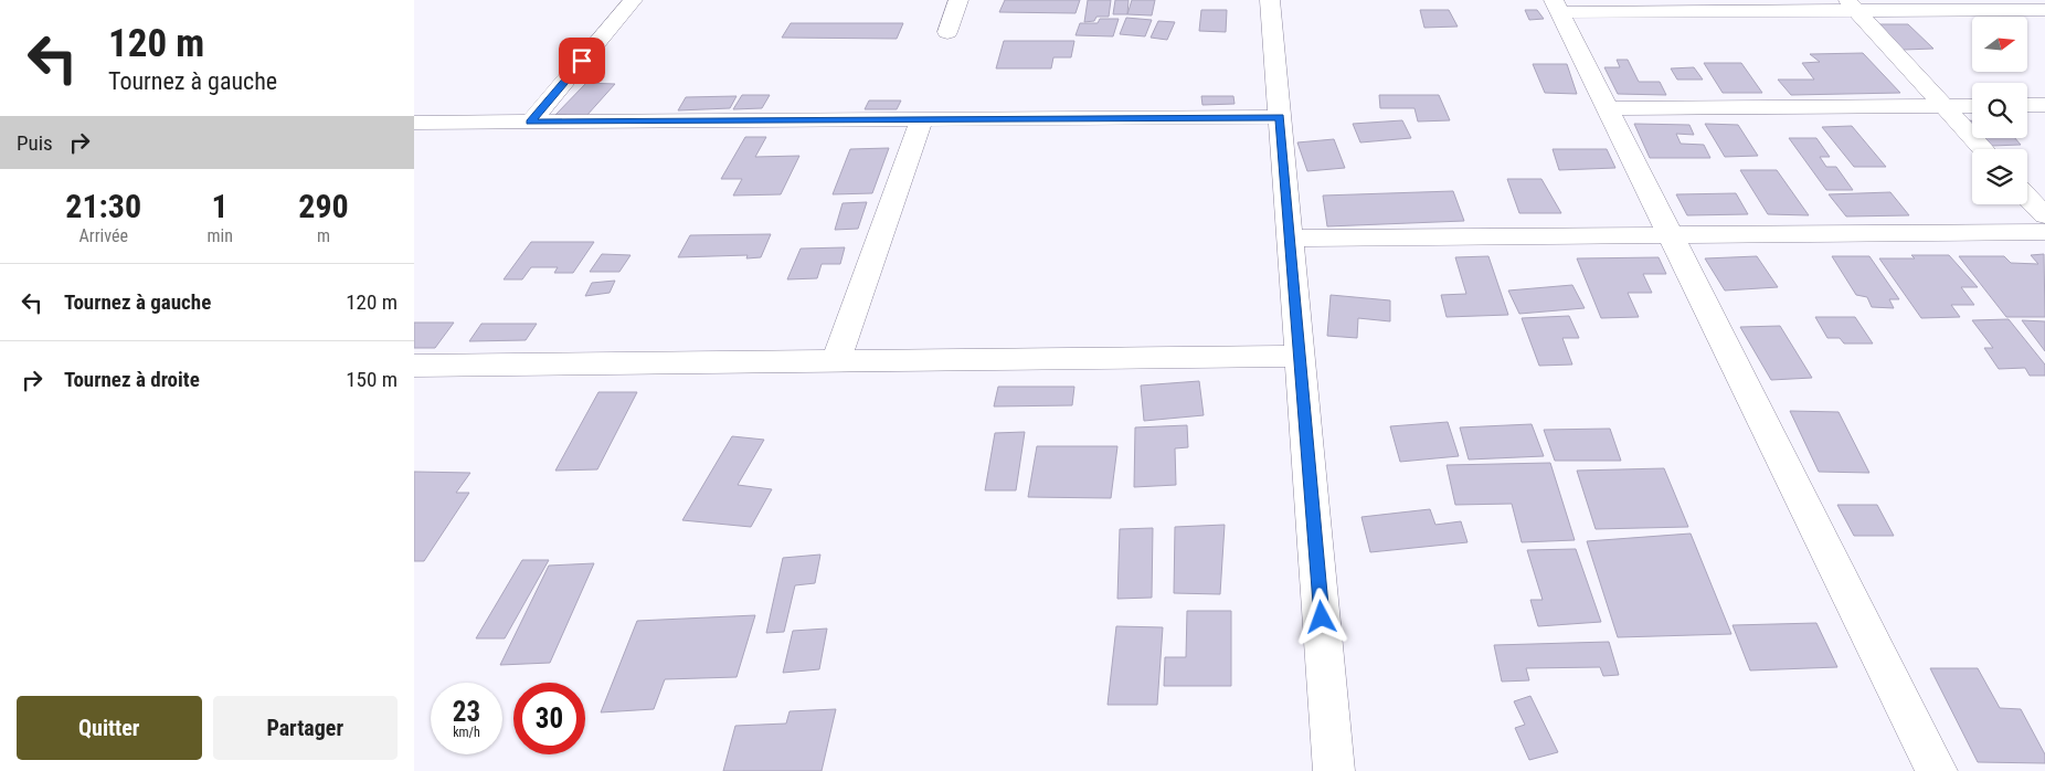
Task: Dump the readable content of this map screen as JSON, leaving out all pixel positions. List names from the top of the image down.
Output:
{
  "north": "right",
  "page": {
    "turn": ["120 m", "Tournez à gauche"],
    "then": "Puis",
    "eta": [
      "21:30",
      "Arrivée",
      "1",
      "min",
      "290",
      "m"
    ],
    "list": [
      {
        "name": "Tournez à gauche",
        "value": "120 m"
      },
      {
        "name": "Tournez à droite",
        "value": "150 m"
      }
    ],
    "speed": "23 km/h",
    "limit": "30",
    "buttons": ["Quitter", "Partager"]
  }
}
